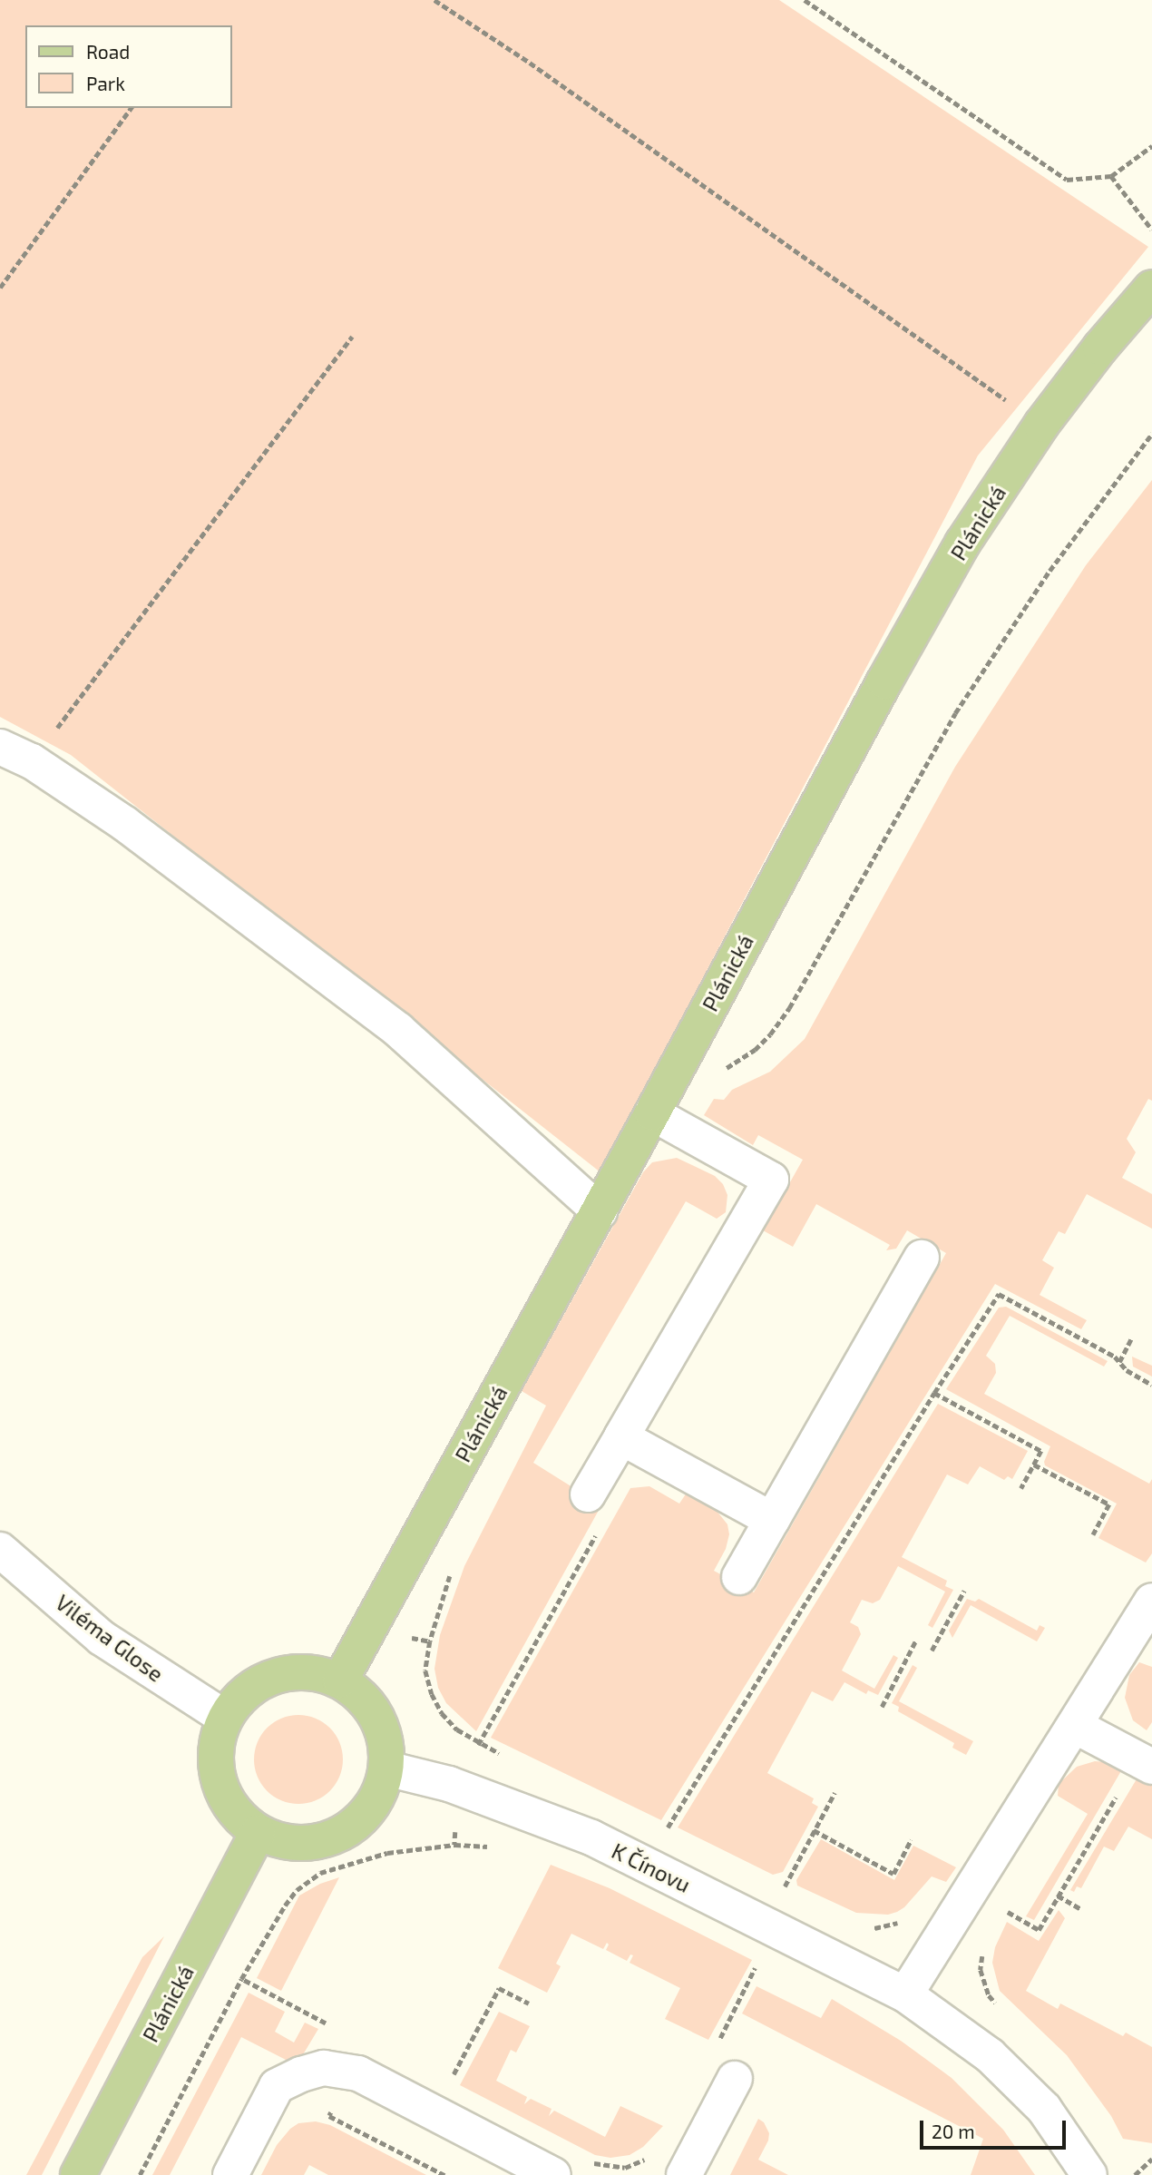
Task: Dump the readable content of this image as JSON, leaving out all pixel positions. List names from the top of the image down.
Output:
{
  "streets": {
    "main road": ["Plánická"],
    "street": ["Viléma Glose", "K Čínovu"]
  },
  "crossings": [
    ["Plánická", "Viléma Glose"],
    ["Plánická", "K Čínovu"],
    ["Viléma Glose", "K Čínovu"]
  ],
  "legend": ["Road", "Park"],
  "scale_bar": "20 m"
}
